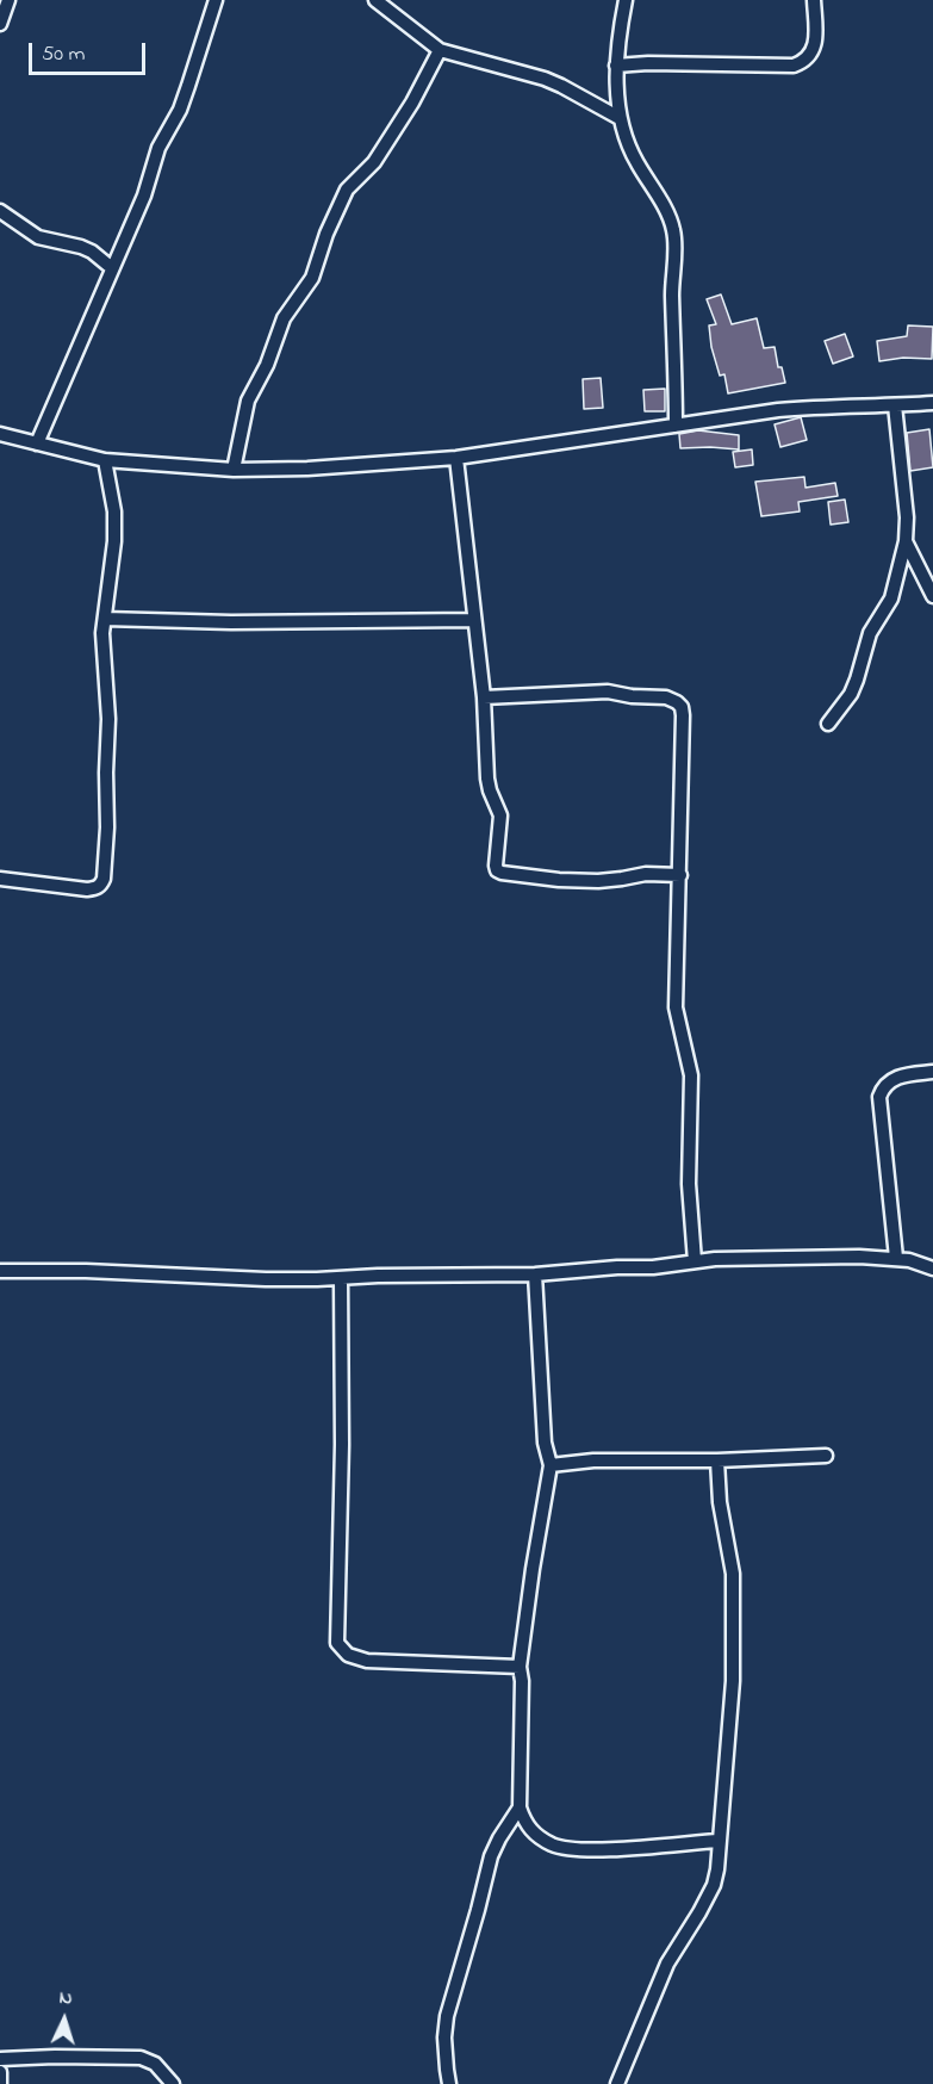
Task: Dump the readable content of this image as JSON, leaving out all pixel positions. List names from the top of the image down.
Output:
{
  "scale_bar": "50 m",
  "north": "top"
}
